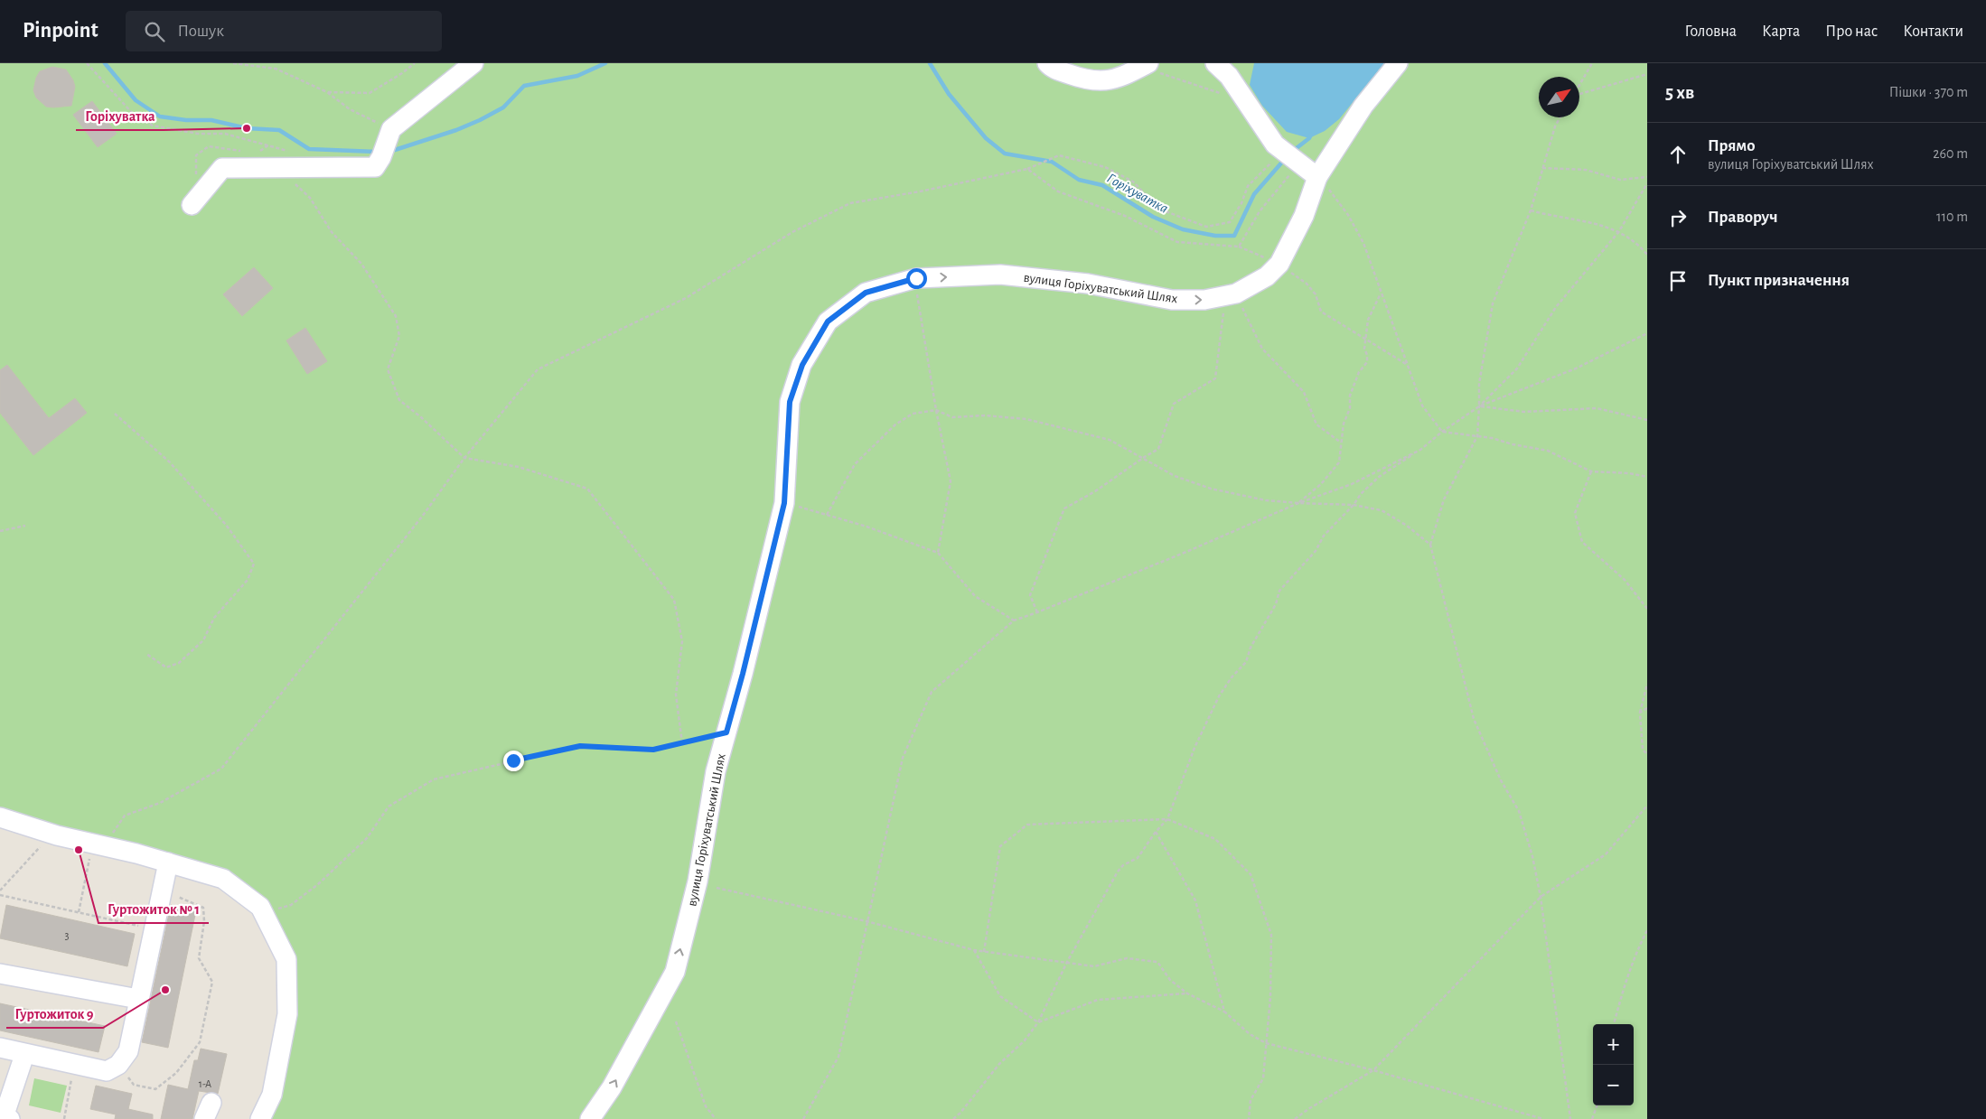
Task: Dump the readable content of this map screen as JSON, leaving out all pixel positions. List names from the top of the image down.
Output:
{
  "streets": {
    "street": ["вулиця Горіхуватський Шлях"]
  },
  "one_way": ["вулиця Горіхуватський Шлях"],
  "water": ["Горіхуватка"],
  "places": ["Горіхуватка", "Гуртожиток № 1", "Гуртожиток 9"],
  "house_numbers": ["3", "1-А"],
  "north": "top right",
  "page": {
    "header": "Pinpoint",
    "search": "Пошук",
    "nav": [
      "Головна",
      "Карта",
      "Про нас",
      "Контакти"
    ],
    "heading": ["5 хв", "Пішки · 370 m"],
    "list": [
      ["Прямо", "вулиця Горіхуватський Шлях", "260 m"],
      ["Праворуч", "110 m"],
      "Пункт призначення"
    ],
    "map_buttons": ["+", "−"]
  }
}
